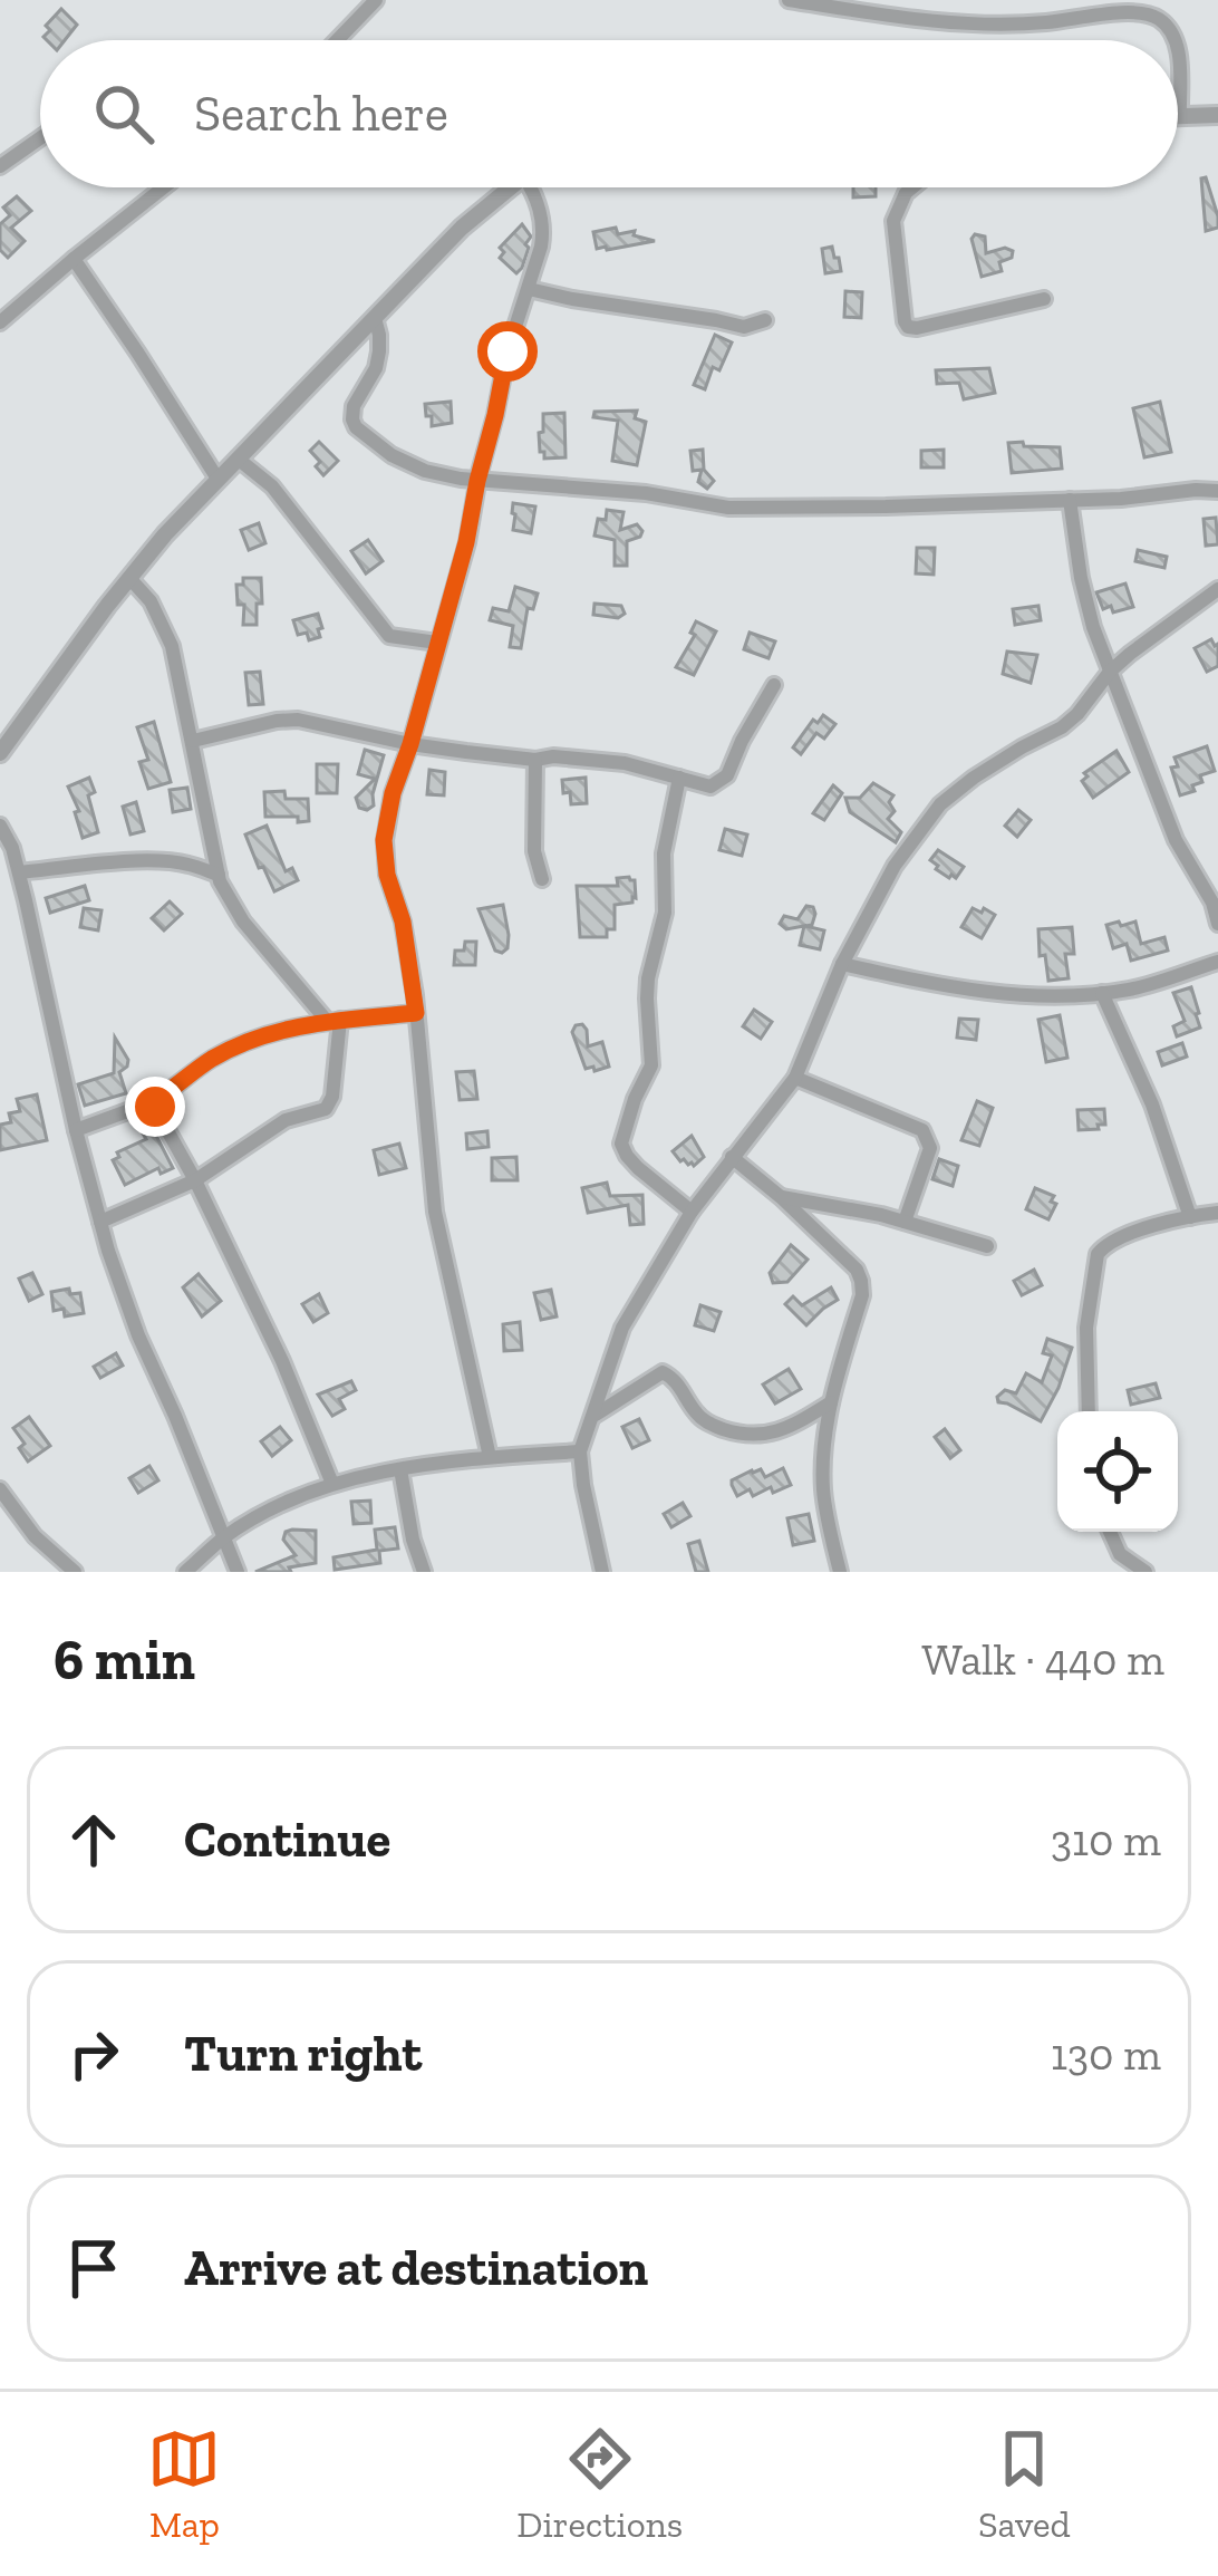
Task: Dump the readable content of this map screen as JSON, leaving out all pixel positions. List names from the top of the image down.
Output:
{
  "page": {
    "search": "Search here",
    "heading": ["6 min", "Walk · 440 m"],
    "list": [
      ["Continue", "310 m"],
      ["Turn right", "130 m"],
      "Arrive at destination"
    ],
    "nav": ["Map", "Directions", "Saved"]
  }
}
